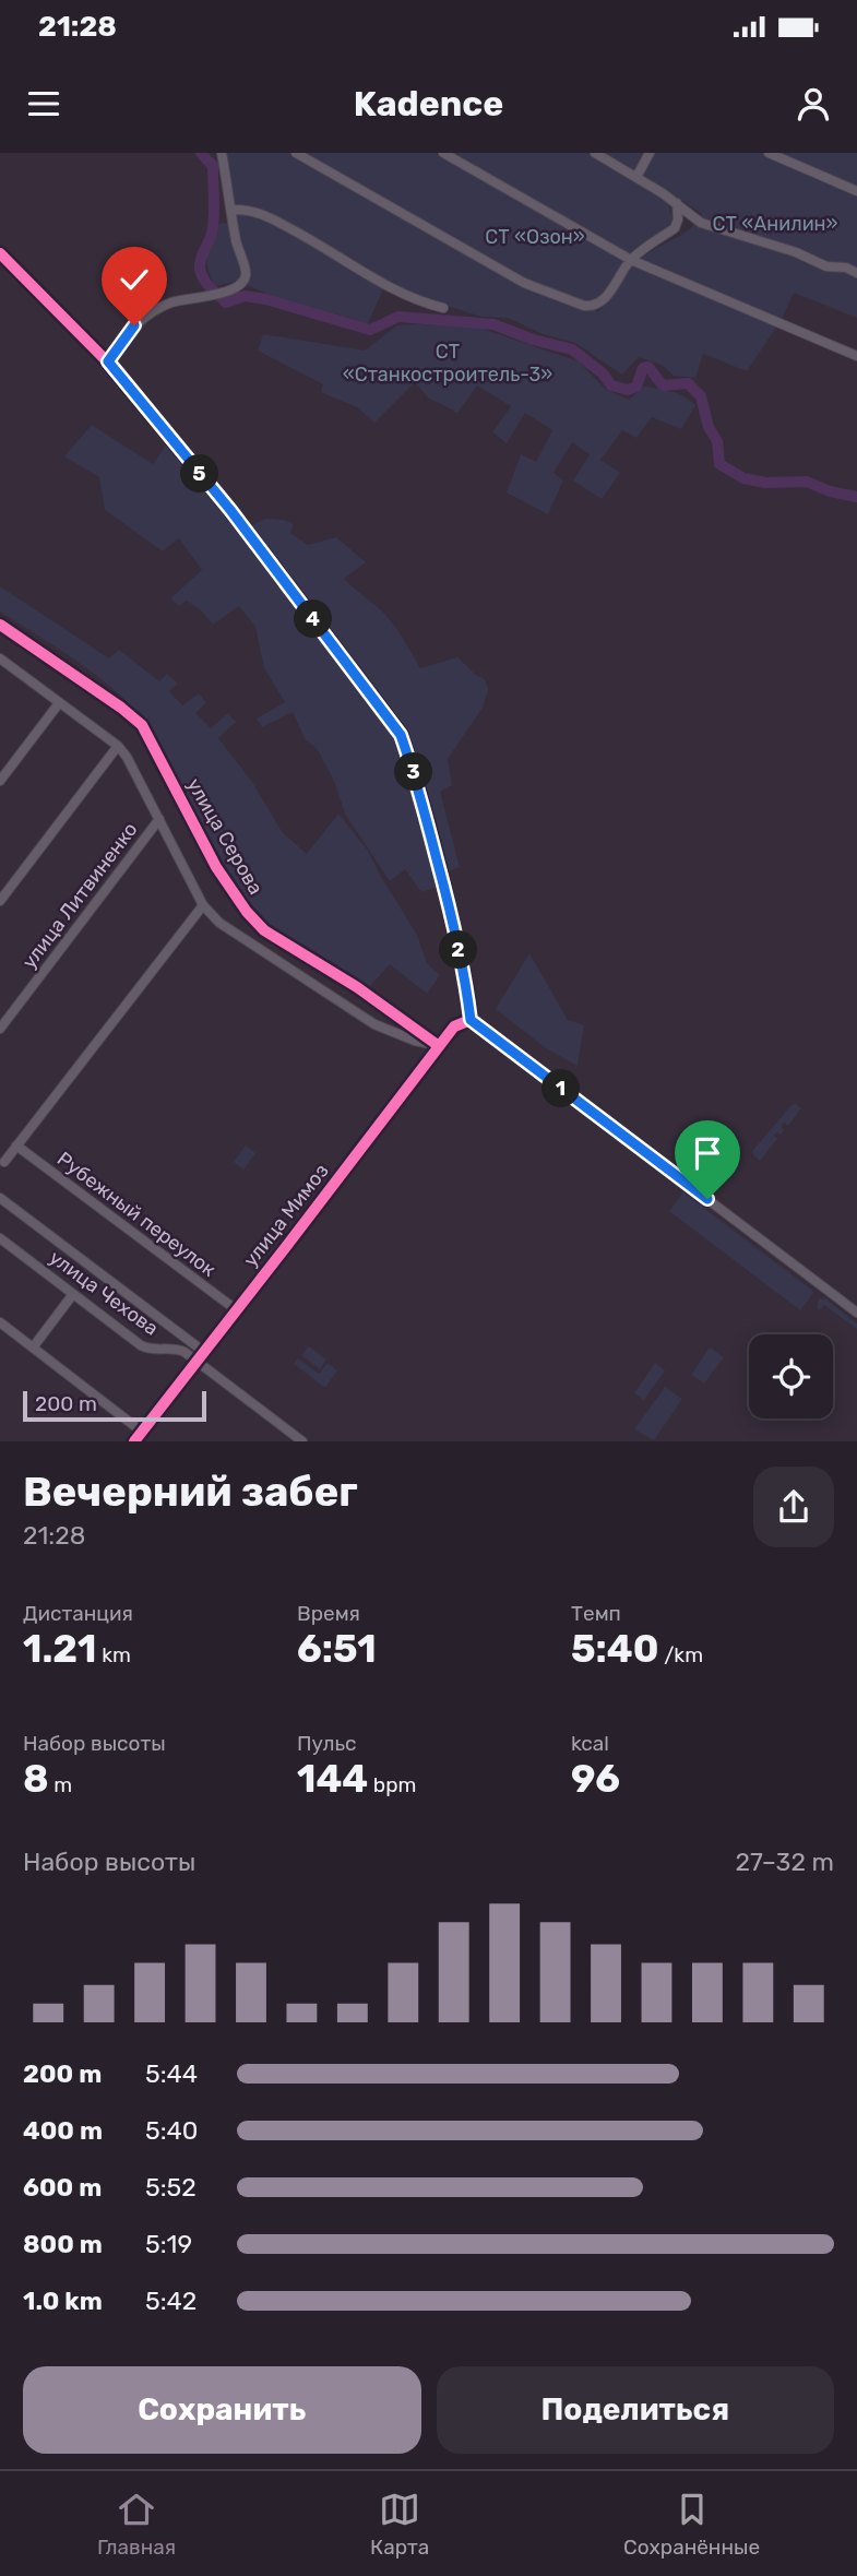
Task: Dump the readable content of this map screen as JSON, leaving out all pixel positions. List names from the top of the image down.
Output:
{
  "streets": {
    "street": [
      "улица Серова",
      "улица Литвиненко",
      "Рубежный переулок",
      "улица Мимоз",
      "улица Чехова"
    ]
  },
  "crossings": [
    ["улица Серова", "улица Мимоз"],
    ["Рубежный переулок", "улица Мимоз"],
    ["улица Мимоз", "улица Чехова"]
  ],
  "parks": ["СТ «Анилин»", "СТ «Озон»", "СТ «Станкостроитель-3»"],
  "scale_bar": "200 m",
  "page": {
    "status": "21:28",
    "header": "Kadence",
    "pins": [
      "5",
      "4",
      "3",
      "2",
      "1"
    ],
    "scale": "200 m",
    "heading": ["Вечерний забег", "21:28"],
    "stats": [
      ["Дистанция", "1.21 km"],
      ["Время", "6:51"],
      ["Темп", "5:40 /km"],
      ["Набор высоты", "8 m"],
      ["Пульс", "144 bpm"],
      ["kcal", "96"]
    ],
    "chart": ["Набор высоты", "27–32 m"],
    "list": [
      {
        "name": "200 m",
        "note": "5:44"
      },
      {
        "name": "400 m",
        "note": "5:40"
      },
      {
        "name": "600 m",
        "note": "5:52"
      },
      {
        "name": "800 m",
        "note": "5:19"
      },
      {
        "name": "1.0 km",
        "note": "5:42"
      }
    ],
    "buttons": ["Сохранить", "Поделиться"],
    "tabs": ["Главная", "Карта", "Сохранённые"]
  }
}
